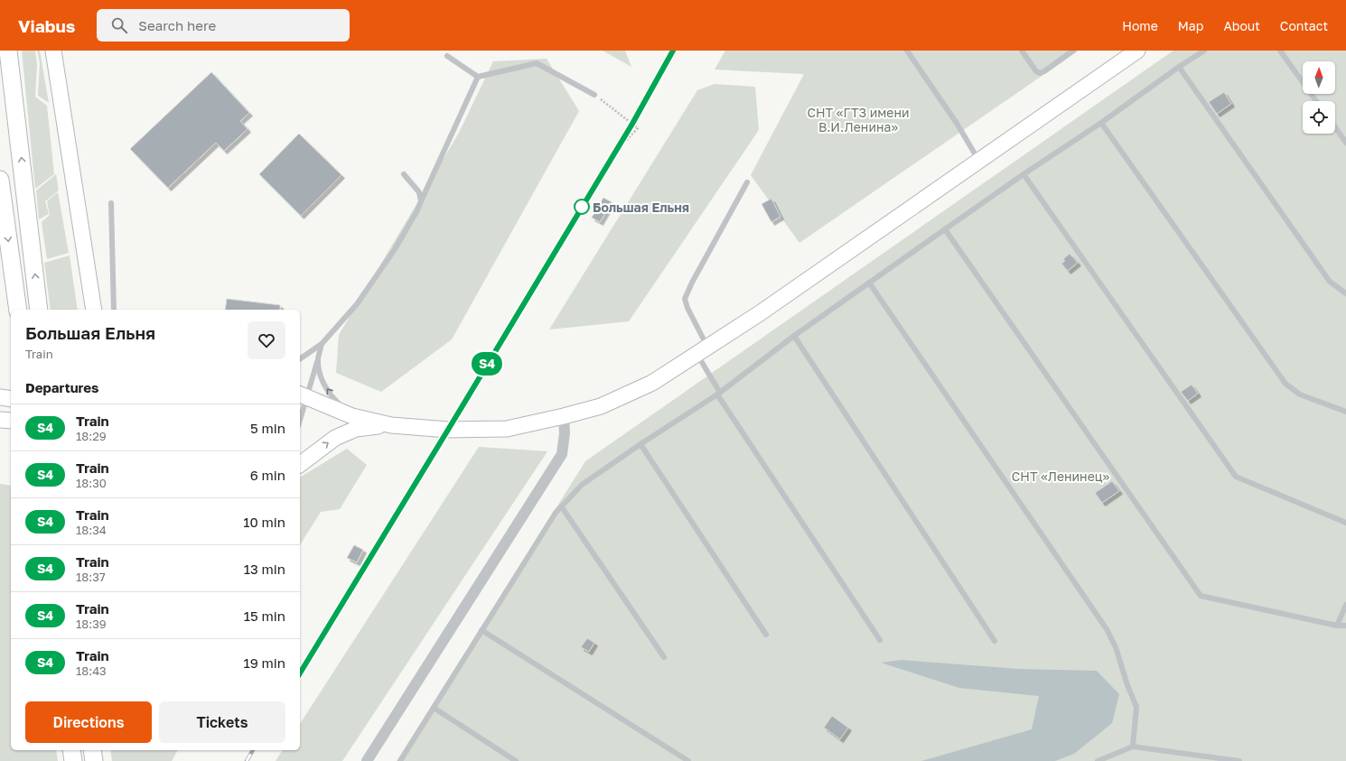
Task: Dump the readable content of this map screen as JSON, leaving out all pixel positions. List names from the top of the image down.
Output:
{
  "parks": ["СНТ «ГТЗ имени В.И.Ленина»", "СНТ «Ленинец»"],
  "places": ["Большая Ельня"],
  "north": "top",
  "page": {
    "header": "Viabus",
    "search": "Search here",
    "nav": [
      "Home",
      "Map",
      "About",
      "Contact"
    ],
    "on_map": "S4",
    "heading": [
      ["Большая Ельня", "Train"],
      "Departures"
    ],
    "list": [
      {
        "mark": "S4",
        "name": "Train",
        "note": "18:29",
        "value": "5 min"
      },
      {
        "mark": "S4",
        "name": "Train",
        "note": "18:30",
        "value": "6 min"
      },
      {
        "mark": "S4",
        "name": "Train",
        "note": "18:34",
        "value": "10 min"
      },
      {
        "mark": "S4",
        "name": "Train",
        "note": "18:37",
        "value": "13 min"
      },
      {
        "mark": "S4",
        "name": "Train",
        "note": "18:39",
        "value": "15 min"
      },
      {
        "mark": "S4",
        "name": "Train",
        "note": "18:43",
        "value": "19 min"
      }
    ],
    "buttons": ["Directions", "Tickets"]
  }
}
